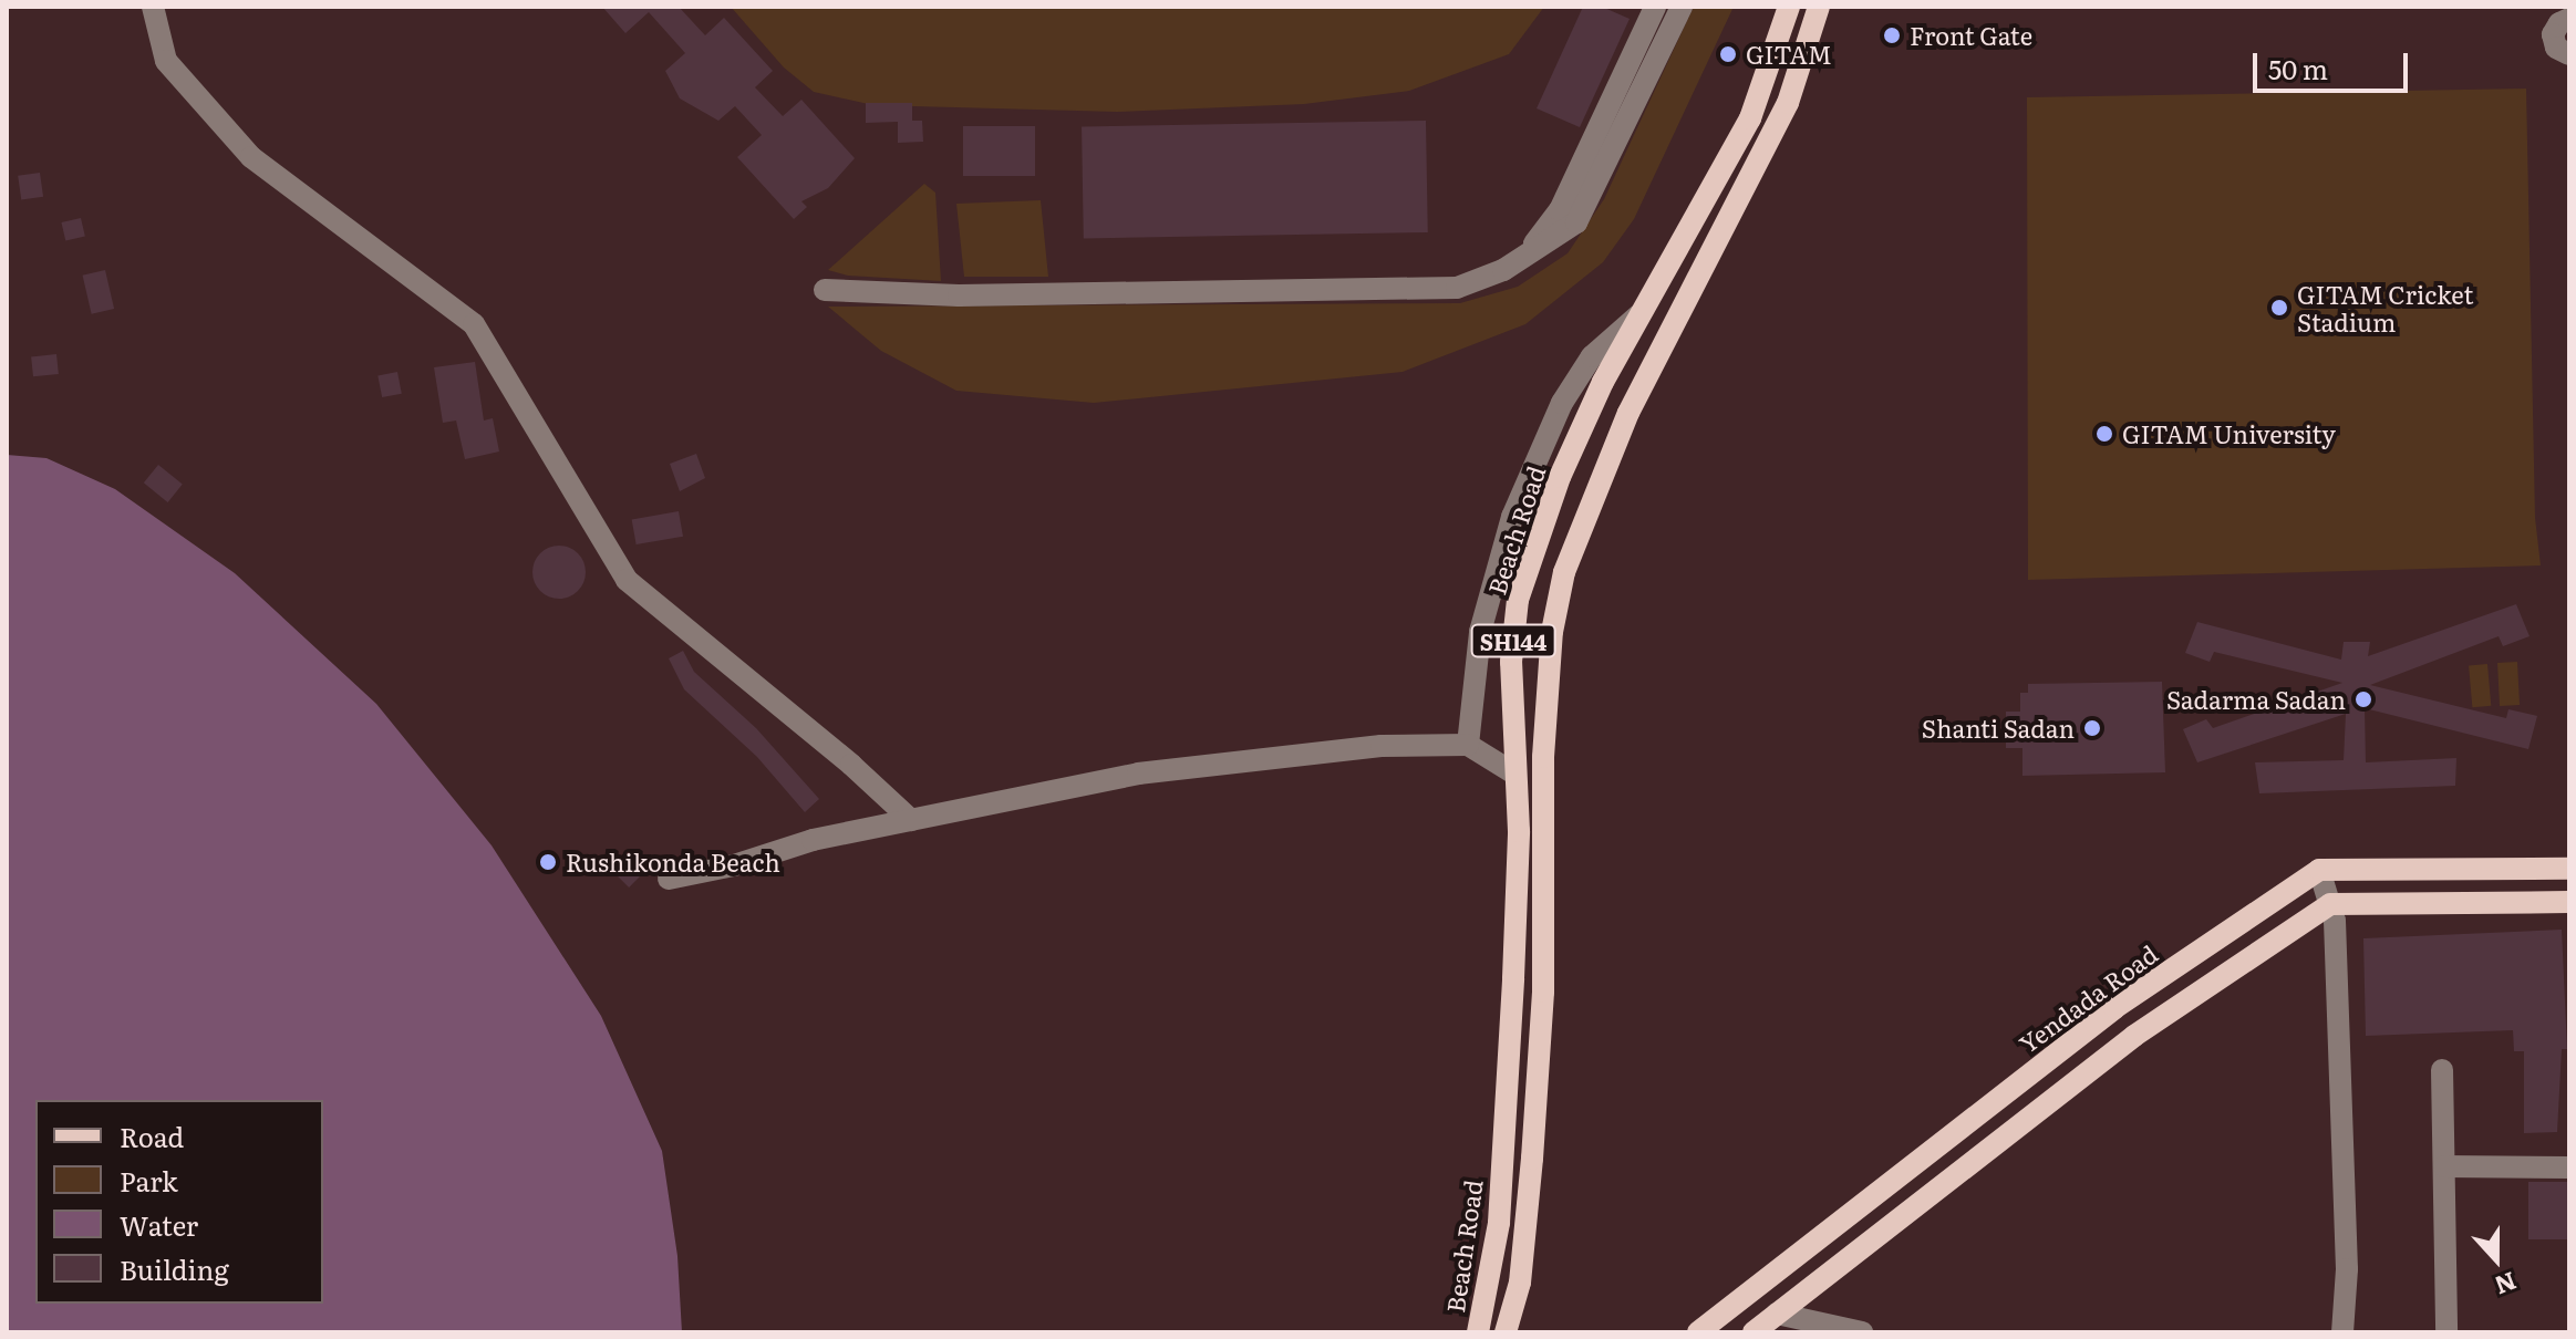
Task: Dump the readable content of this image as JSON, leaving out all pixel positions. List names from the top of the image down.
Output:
{
  "streets": {
    "main road": ["Beach Road", "SH144", "Yendada Road"]
  },
  "places": [
    "Front Gate",
    "GITAM",
    "GITAM Cricket Stadium",
    "GITAM University",
    "Sadarma Sadan",
    "Shanti Sadan",
    "Rushikonda Beach"
  ],
  "legend": [
    "Road",
    "Park",
    "Water",
    "Building"
  ],
  "scale_bar": "50 m",
  "north": "bottom"
}
